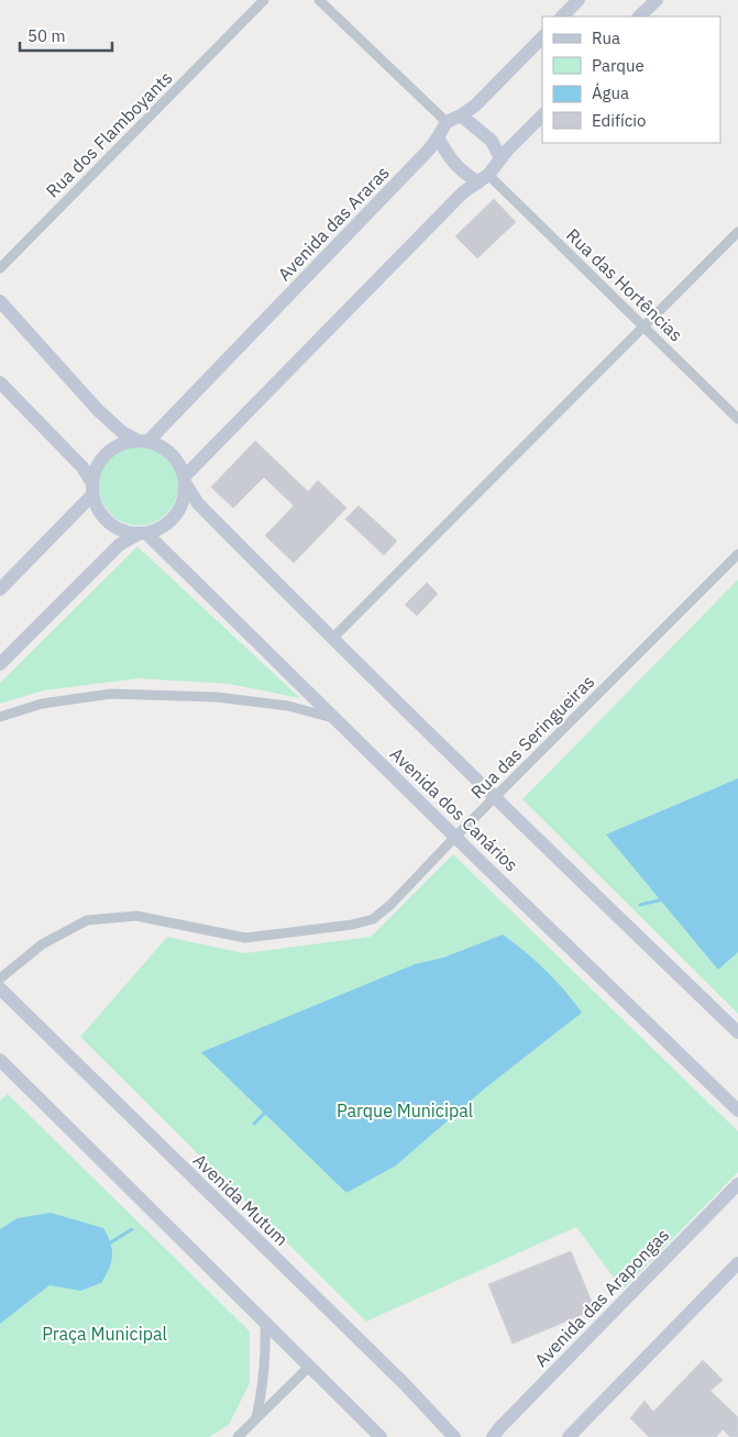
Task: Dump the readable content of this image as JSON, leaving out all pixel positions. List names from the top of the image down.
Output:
{
  "streets": {
    "street": [
      "Rua dos Flamboyants",
      "Avenida das Araras",
      "Rua das Hortências",
      "Rua das Seringueiras",
      "Avenida dos Canários",
      "Avenida Mutum",
      "Avenida das Arapongas"
    ]
  },
  "crossings": [
    ["Avenida das Araras", "Rua das Hortências"],
    ["Avenida das Araras", "Avenida dos Canários"],
    ["Rua das Seringueiras", "Avenida dos Canários"]
  ],
  "parks": ["Parque Municipal", "Praça Municipal"],
  "legend": [
    "Rua",
    "Parque",
    "Água",
    "Edifício"
  ],
  "scale_bar": "50 m"
}
